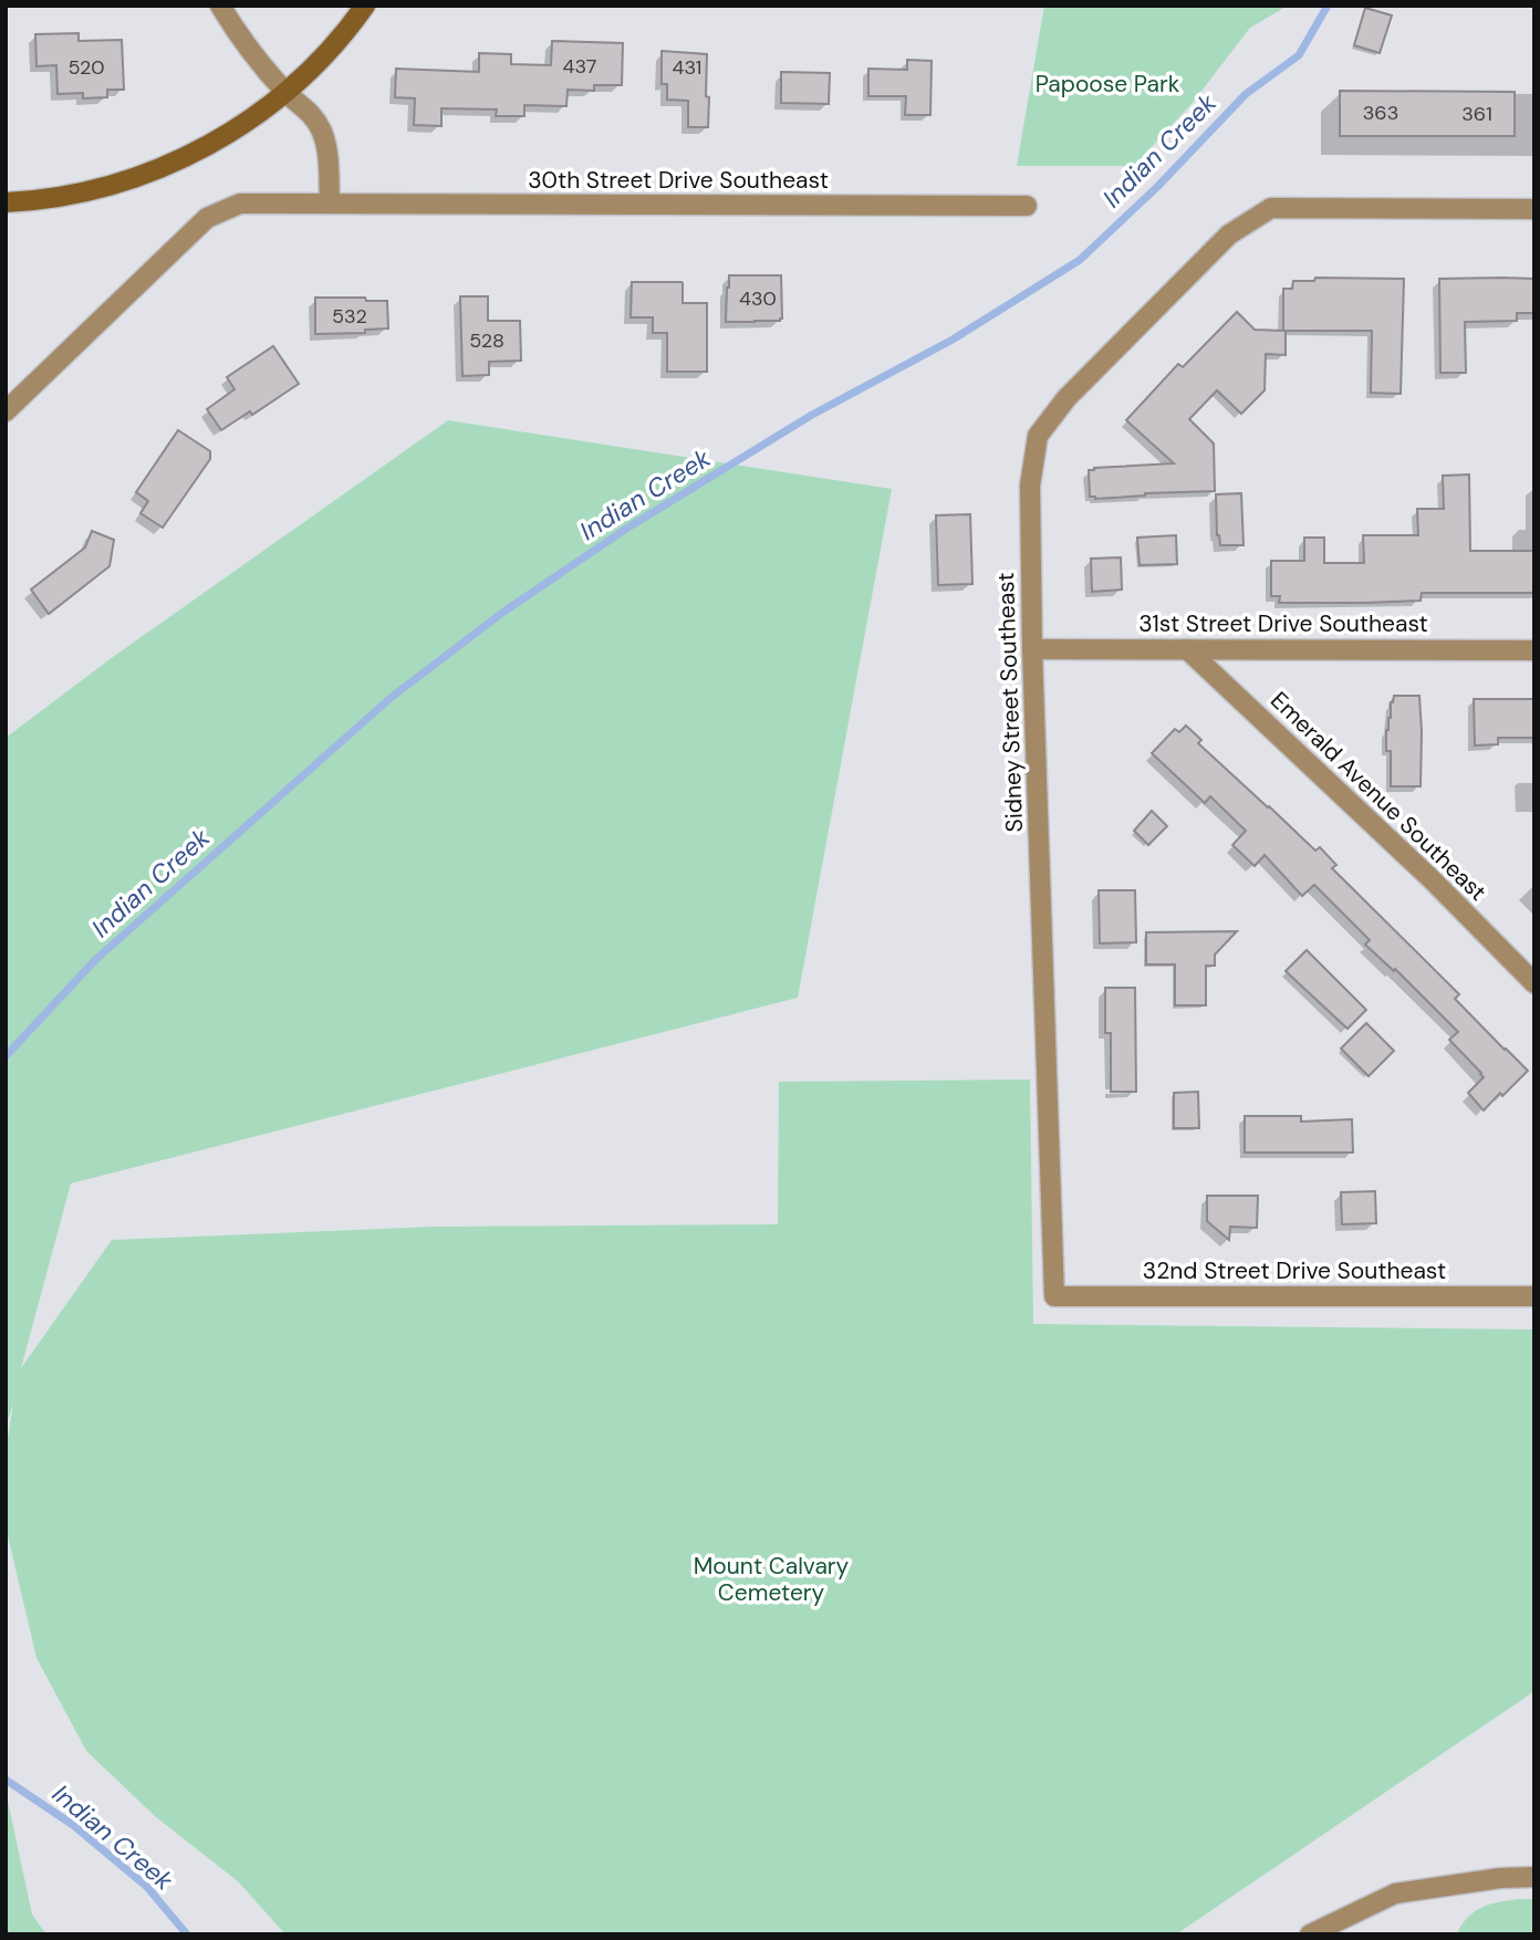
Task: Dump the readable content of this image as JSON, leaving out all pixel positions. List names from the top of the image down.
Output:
{
  "streets": {
    "street": [
      "30th Street Drive Southeast",
      "31st Street Drive Southeast",
      "Sidney Street Southeast",
      "Emerald Avenue Southeast",
      "32nd Street Drive Southeast"
    ]
  },
  "crossings": [
    ["31st Street Drive Southeast", "Sidney Street Southeast"],
    ["31st Street Drive Southeast", "Emerald Avenue Southeast"],
    ["Sidney Street Southeast", "32nd Street Drive Southeast"]
  ],
  "water": ["Indian Creek"],
  "parks": ["Papoose Park", "Mount Calvary Cemetery"],
  "house_numbers": [
    "437",
    "520",
    "431",
    "363",
    "361",
    "430",
    "532",
    "528"
  ]
}
